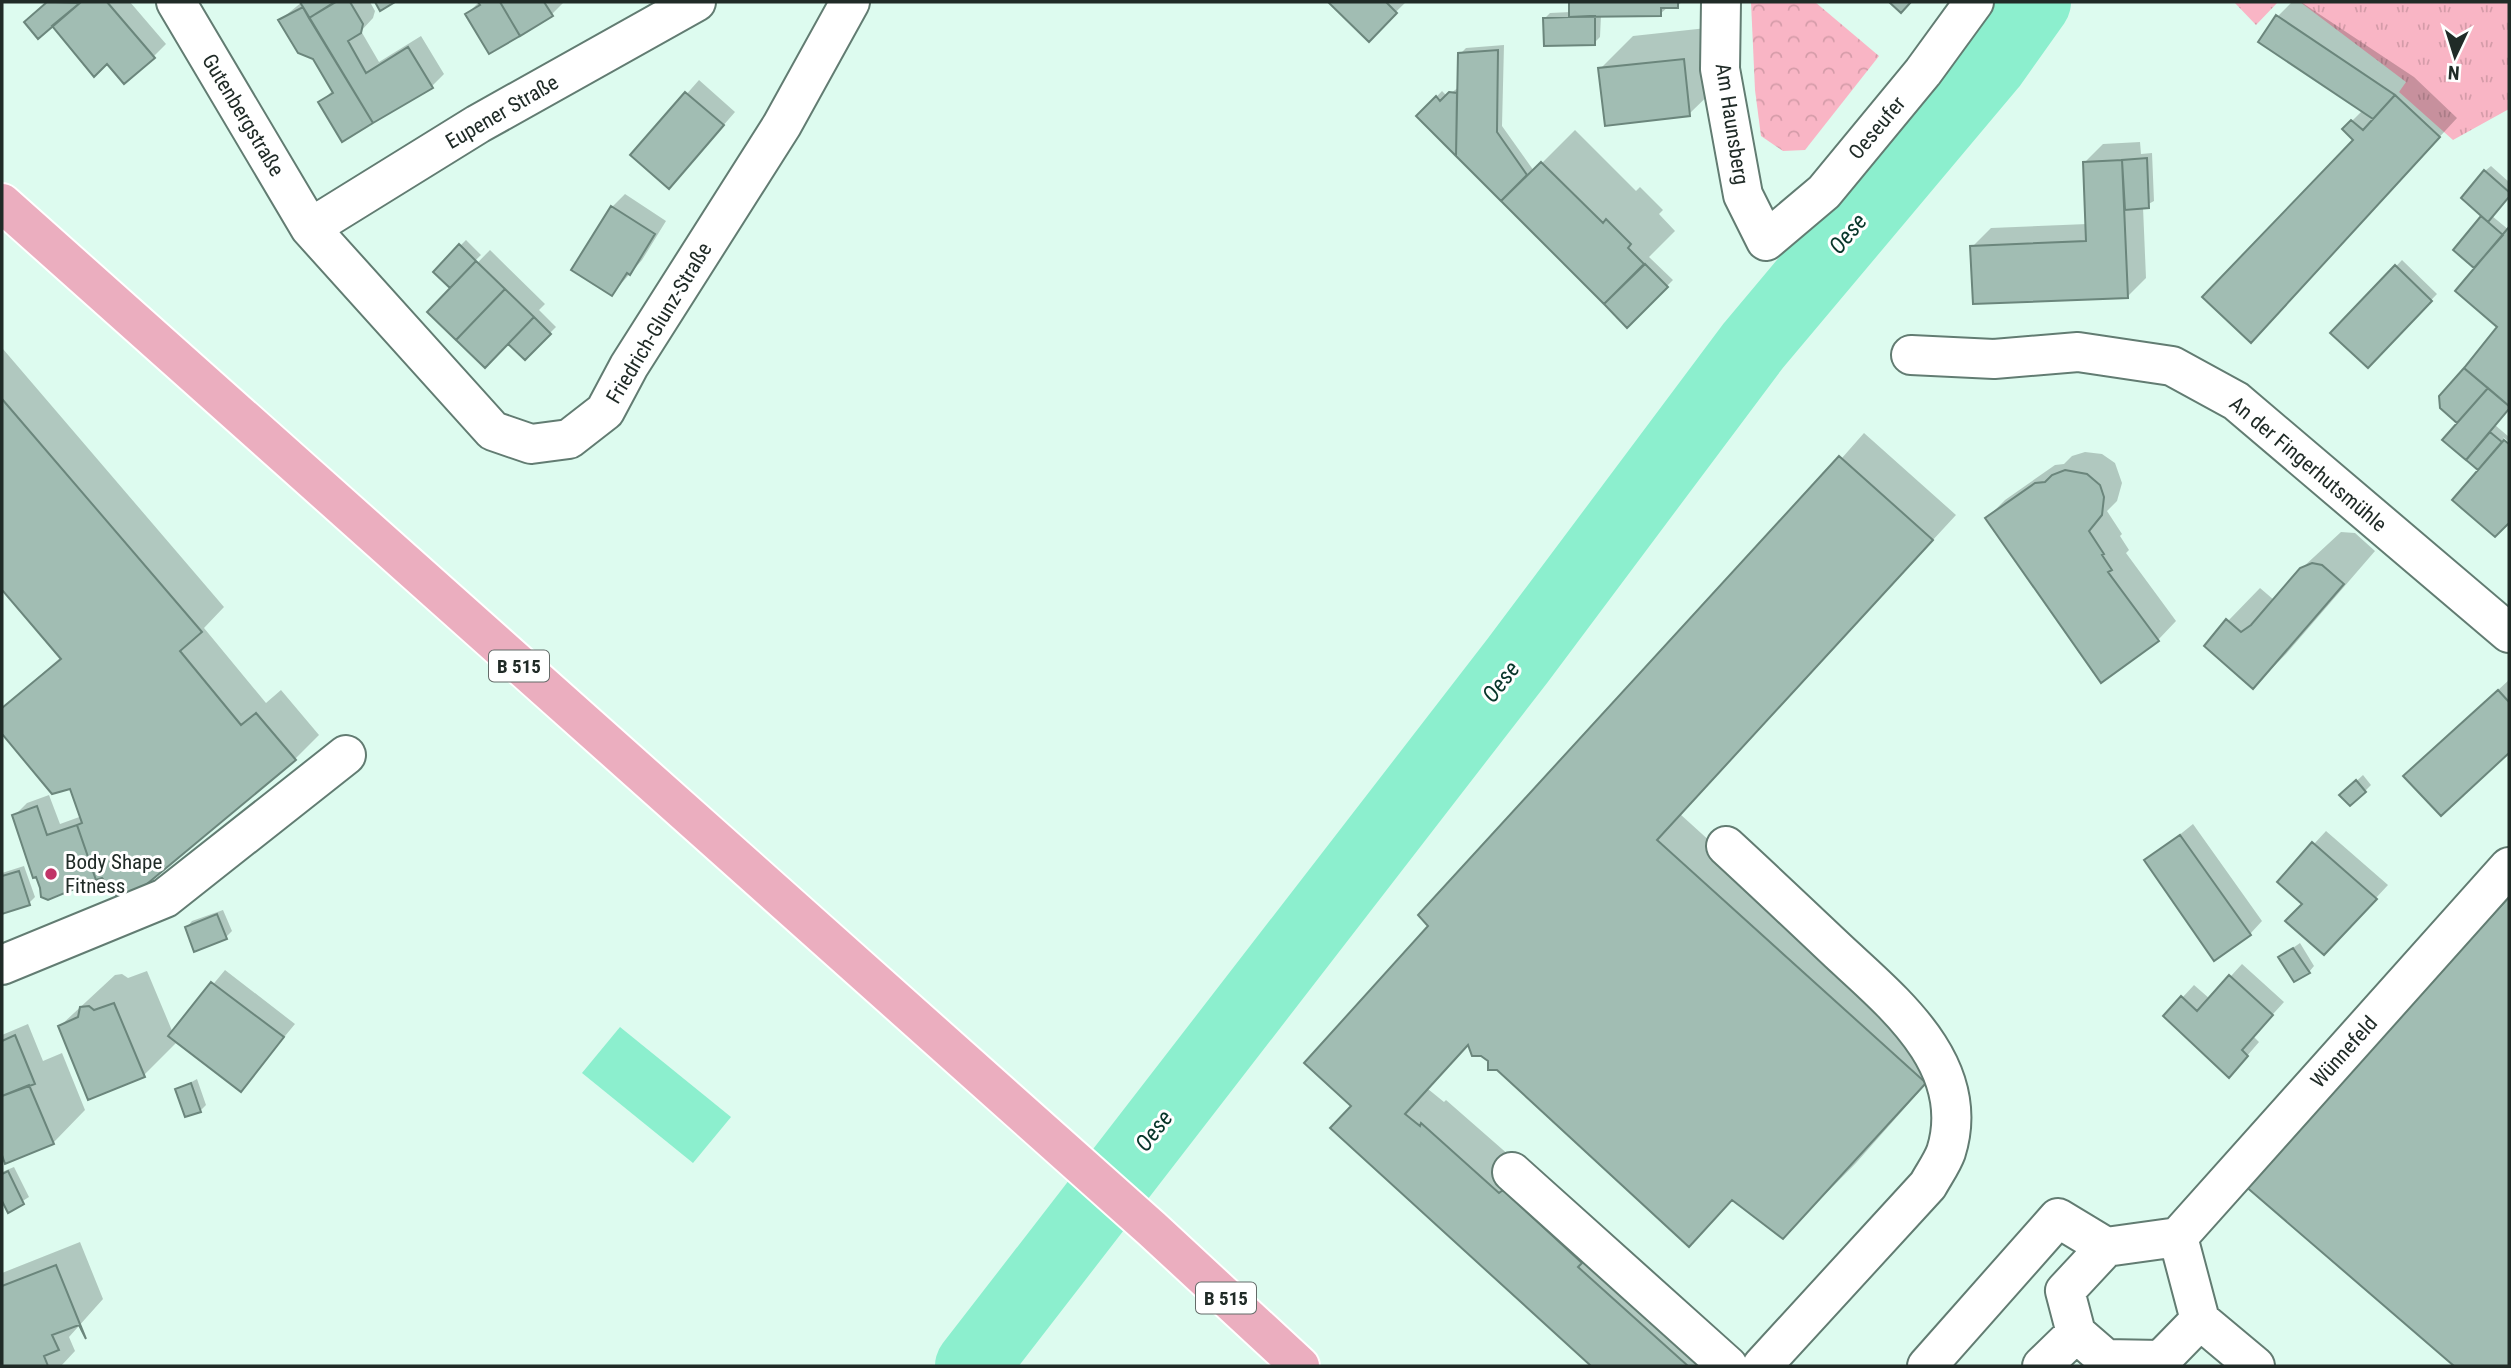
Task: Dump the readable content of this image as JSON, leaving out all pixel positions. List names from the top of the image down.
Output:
{
  "streets": {
    "main road": ["B 515"],
    "street": [
      "Eupener Straße",
      "Gutenbergstraße",
      "Am Haunsberg",
      "Oeseufer",
      "Friedrich-Glunz-Straße",
      "An der Fingerhutsmühle",
      "Wünnefeld"
    ]
  },
  "crossings": [
    ["Eupener Straße", "Gutenbergstraße"],
    ["Eupener Straße", "Friedrich-Glunz-Straße"],
    ["Gutenbergstraße", "Friedrich-Glunz-Straße"],
    ["Am Haunsberg", "Oeseufer"]
  ],
  "water": ["Oese"],
  "places": ["Body Shape Fitness"],
  "north": "bottom"
}
